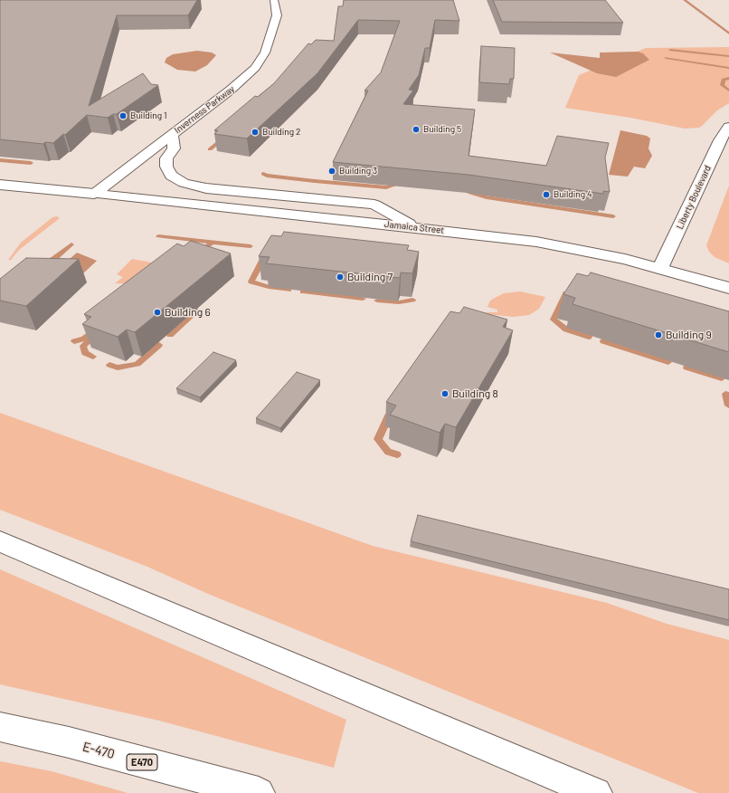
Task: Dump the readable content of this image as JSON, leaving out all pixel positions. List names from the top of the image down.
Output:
{
  "streets": {
    "main road": [
      "Inverness Parkway",
      "Liberty Boulevard",
      "Jamaica Street",
      "E-470",
      "E470"
    ]
  },
  "crossings": [
    ["Inverness Parkway", "Jamaica Street"],
    ["Liberty Boulevard", "Jamaica Street"]
  ],
  "places": [
    "Building 1",
    "Building 5",
    "Building 2",
    "Building 3",
    "Building 4",
    "Building 7",
    "Building 6",
    "Building 9",
    "Building 8"
  ]
}
